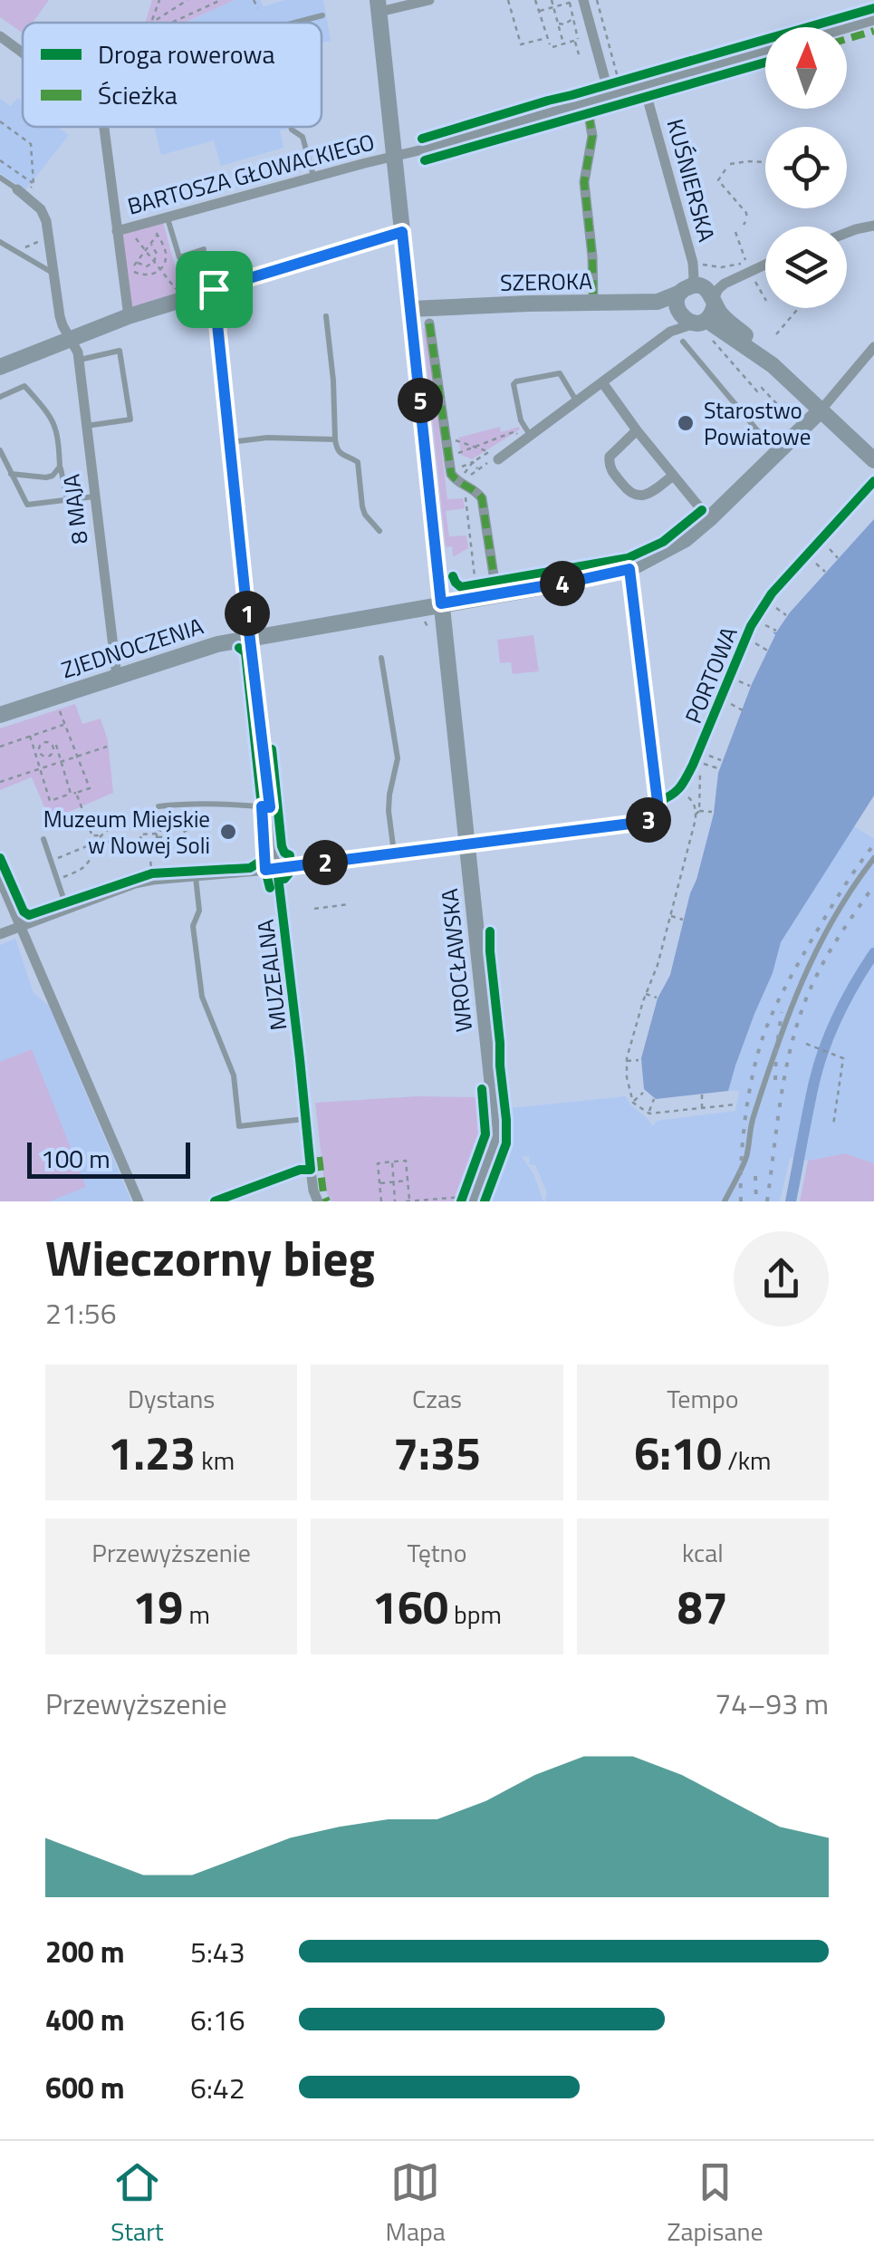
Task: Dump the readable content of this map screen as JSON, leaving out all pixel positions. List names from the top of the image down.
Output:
{
  "streets": {
    "street": [
      "BARTOSZA GŁOWACKIEGO",
      "KUŚNIERSKA",
      "SZEROKA",
      "8 MAJA",
      "ZJEDNOCZENIA",
      "PORTOWA",
      "WROCŁAWSKA",
      "MUZEALNA"
    ]
  },
  "crossings": [
    ["BARTOSZA GŁOWACKIEGO", "KUŚNIERSKA"],
    ["BARTOSZA GŁOWACKIEGO", "WROCŁAWSKA"],
    ["KUŚNIERSKA", "SZEROKA"],
    ["SZEROKA", "WROCŁAWSKA"],
    ["8 MAJA", "ZJEDNOCZENIA"],
    ["ZJEDNOCZENIA", "WROCŁAWSKA"],
    ["ZJEDNOCZENIA", "MUZEALNA"]
  ],
  "places": ["Starostwo Powiatowe", "Muzeum Miejskie w Nowej Soli"],
  "legend": ["Droga rowerowa", "Ścieżka"],
  "scale_bar": "100 m",
  "north": "top",
  "page": {
    "pins": [
      "5",
      "4",
      "1",
      "3",
      "2"
    ],
    "scale": "100 m",
    "heading": ["Wieczorny bieg", "21:56"],
    "stats": [
      ["Dystans", "1.23 km"],
      ["Czas", "7:35"],
      ["Tempo", "6:10 /km"],
      ["Przewyższenie", "19 m"],
      ["Tętno", "160 bpm"],
      ["kcal", "87"]
    ],
    "chart": ["Przewyższenie", "74–93 m"],
    "list": [
      {
        "name": "200 m",
        "note": "5:43"
      },
      {
        "name": "400 m",
        "note": "6:16"
      },
      {
        "name": "600 m",
        "note": "6:42"
      }
    ],
    "tabs": ["Start", "Mapa", "Zapisane"]
  }
}
